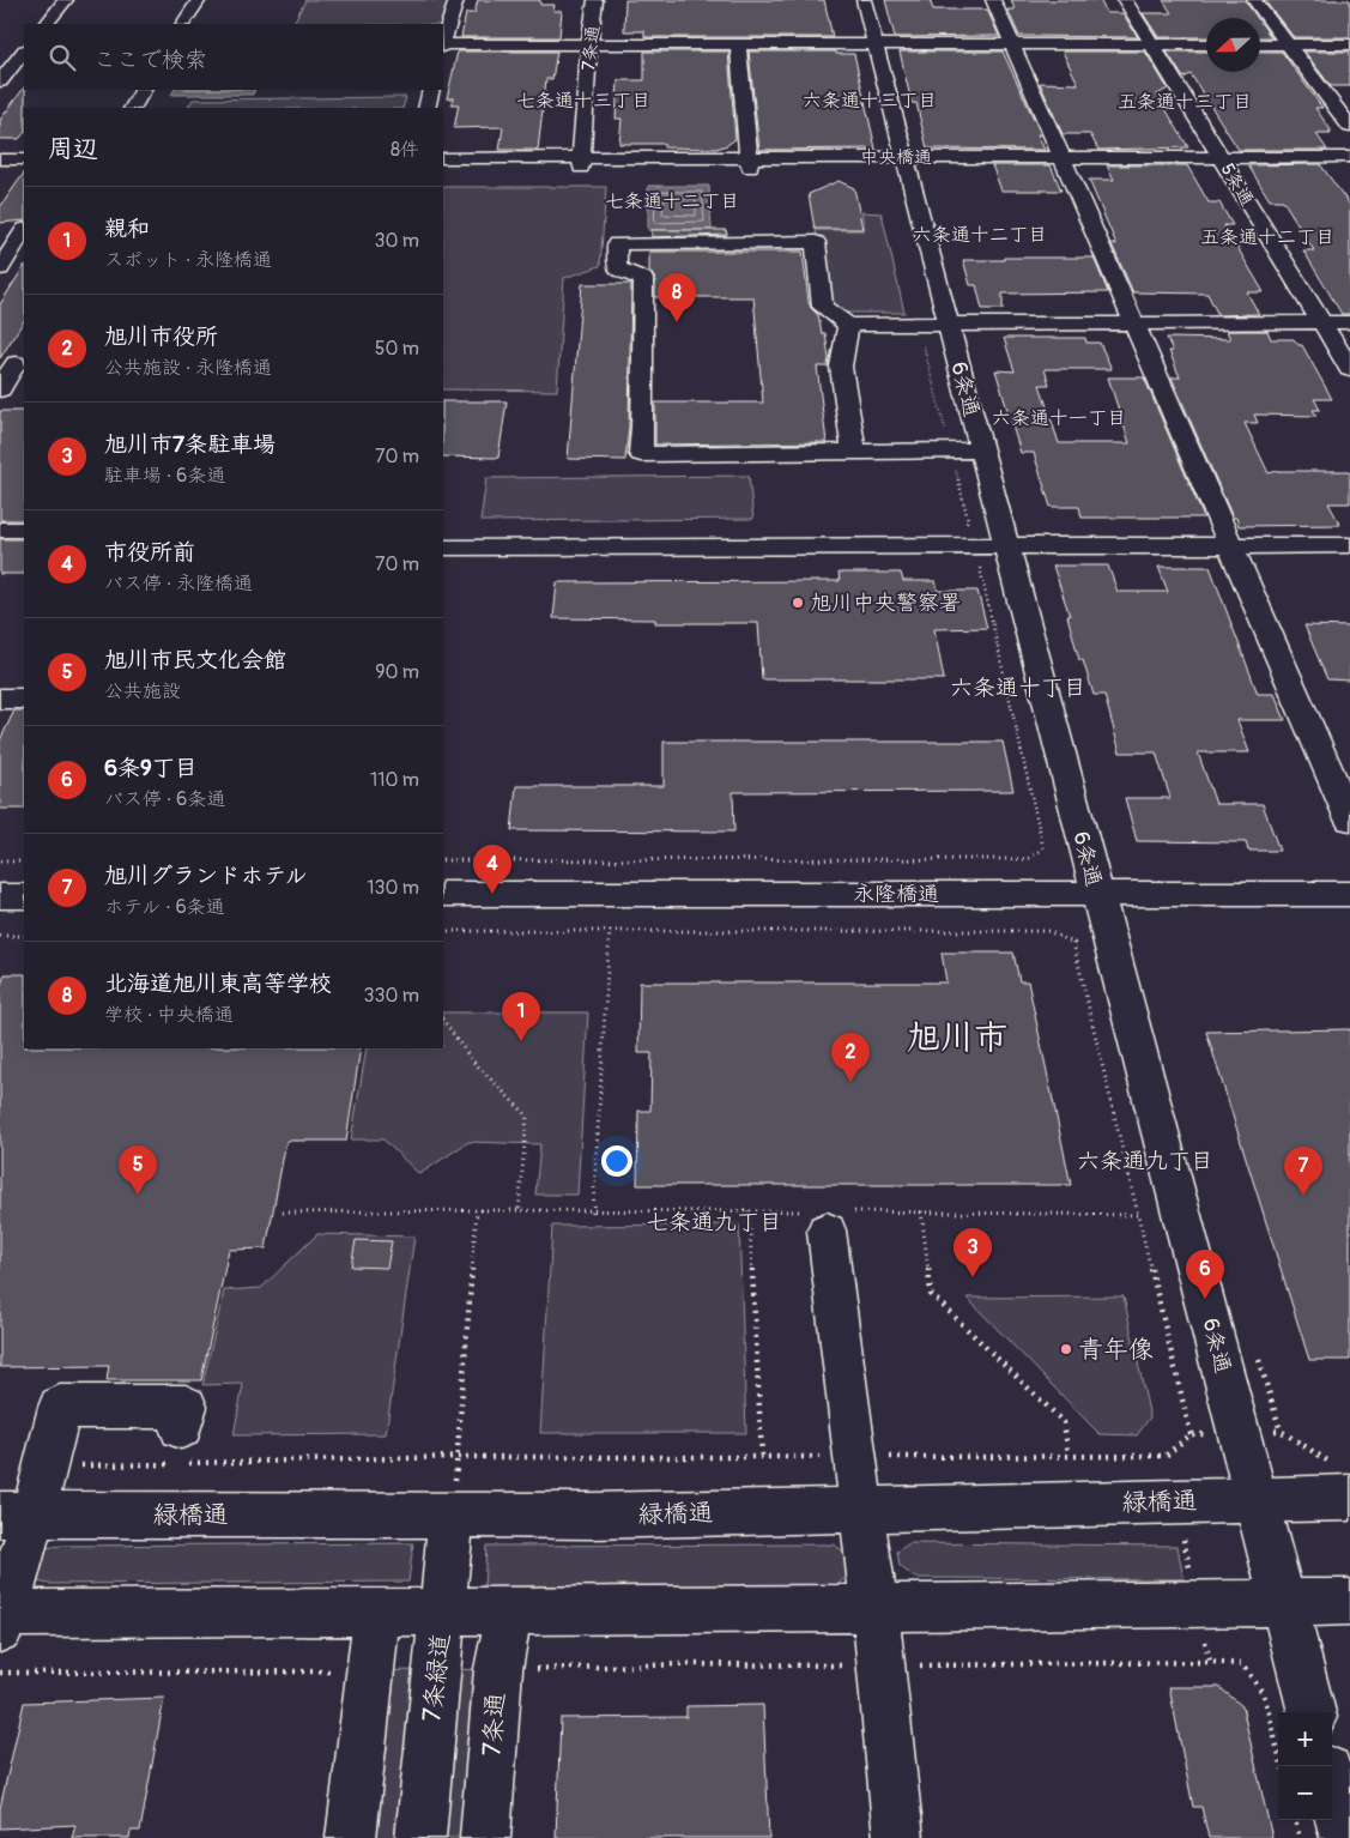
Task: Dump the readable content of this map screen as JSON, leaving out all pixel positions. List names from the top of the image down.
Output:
{
  "streets": {
    "street": [
      "7条通",
      "中央橋通",
      "5条通",
      "6条通",
      "永隆橋通",
      "緑橋通",
      "7条緑道"
    ]
  },
  "crossings": [
    ["7条通", "中央橋通"],
    ["中央橋通", "5条通"],
    ["中央橋通", "6条通"],
    ["6条通", "永隆橋通"],
    ["6条通", "緑橋通"],
    ["緑橋通", "7条緑道"]
  ],
  "districts": [
    "七条通十三丁目",
    "六条通十三丁目",
    "五条通十三丁目",
    "七条通十二丁目",
    "六条通十二丁目",
    "五条通十二丁目",
    "六条通十一丁目",
    "六条通十丁目",
    "旭川市",
    "六条通九丁目",
    "七条通九丁目"
  ],
  "places": ["旭川中央警察署", "青年像"],
  "north": "left",
  "page": {
    "search": "ここで検索",
    "heading": ["周辺", "8件"],
    "list": [
      {
        "mark": "1",
        "name": "親和",
        "note": "スポット · 永隆橋通",
        "value": "30 m"
      },
      {
        "mark": "2",
        "name": "旭川市役所",
        "note": "公共施設 · 永隆橋通",
        "value": "50 m"
      },
      {
        "mark": "3",
        "name": "旭川市7条駐車場",
        "note": "駐車場 · 6条通",
        "value": "70 m"
      },
      {
        "mark": "4",
        "name": "市役所前",
        "note": "バス停 · 永隆橋通",
        "value": "70 m"
      },
      {
        "mark": "5",
        "name": "旭川市民文化会館",
        "note": "公共施設",
        "value": "90 m"
      },
      {
        "mark": "6",
        "name": "6条9丁目",
        "note": "バス停 · 6条通",
        "value": "110 m"
      },
      {
        "mark": "7",
        "name": "旭川グランドホテル",
        "note": "ホテル · 6条通",
        "value": "130 m"
      },
      {
        "mark": "8",
        "name": "北海道旭川東高等学校",
        "note": "学校 · 中央橋通",
        "value": "330 m"
      }
    ],
    "pins": [
      "8",
      "4",
      "1",
      "2",
      "5",
      "7",
      "3",
      "6"
    ],
    "map_buttons": ["+", "−"]
  }
}
